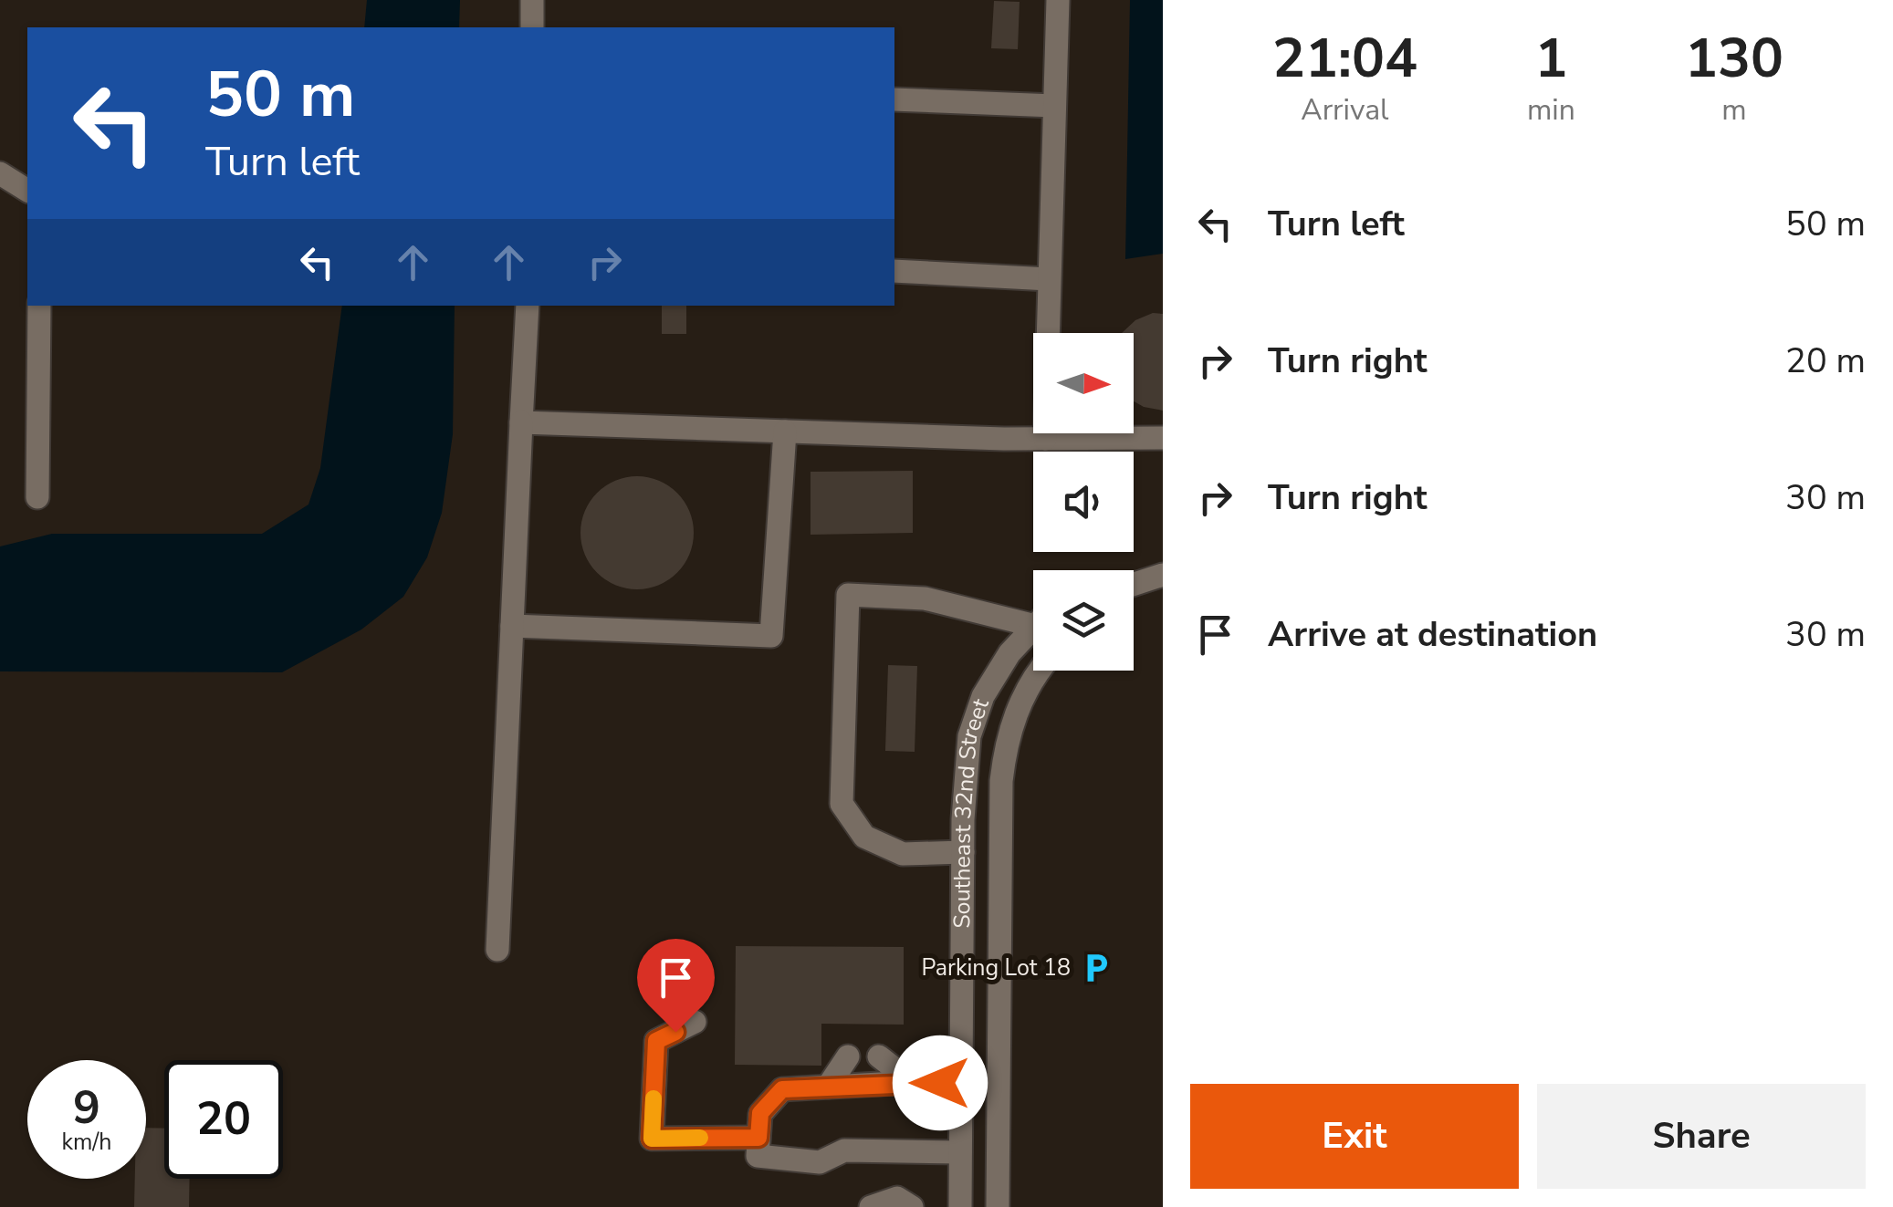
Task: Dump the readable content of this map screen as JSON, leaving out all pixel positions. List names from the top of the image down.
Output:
{
  "streets": {
    "street": ["Southeast 32nd Street"]
  },
  "places": {
    "parking": ["Parking Lot 18"]
  },
  "north": "right",
  "page": {
    "eta": [
      "21:04",
      "Arrival",
      "1",
      "min",
      "130",
      "m"
    ],
    "turn": ["50 m", "Turn left"],
    "list": [
      {
        "name": "Turn left",
        "value": "50 m"
      },
      {
        "name": "Turn right",
        "value": "20 m"
      },
      {
        "name": "Turn right",
        "value": "30 m"
      },
      {
        "name": "Arrive at destination",
        "value": "30 m"
      }
    ],
    "speed": "9 km/h",
    "limit": "20",
    "buttons": ["Exit", "Share"]
  }
}
